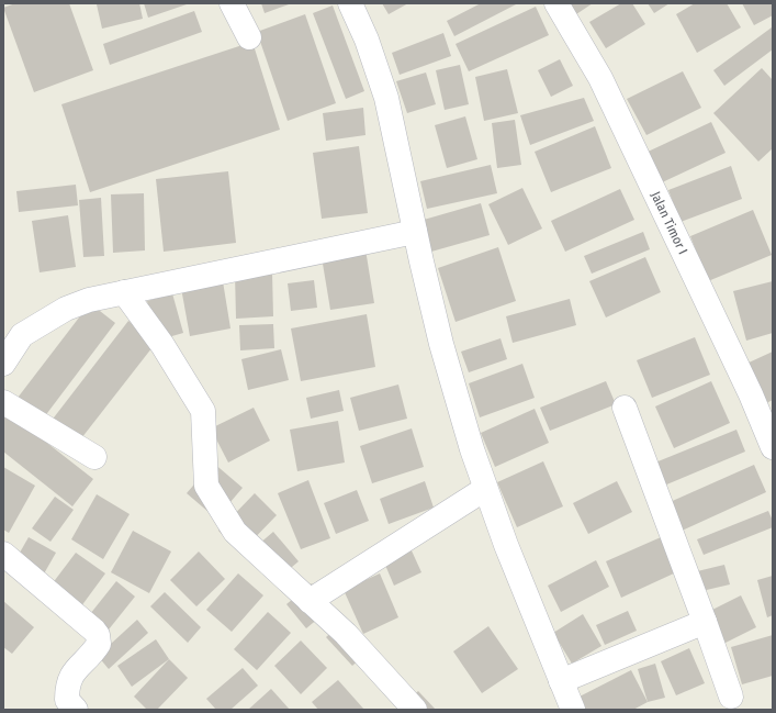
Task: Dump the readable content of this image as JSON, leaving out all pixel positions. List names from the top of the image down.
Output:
{
  "streets": {
    "street": ["Jalan Timor I"]
  }
}
